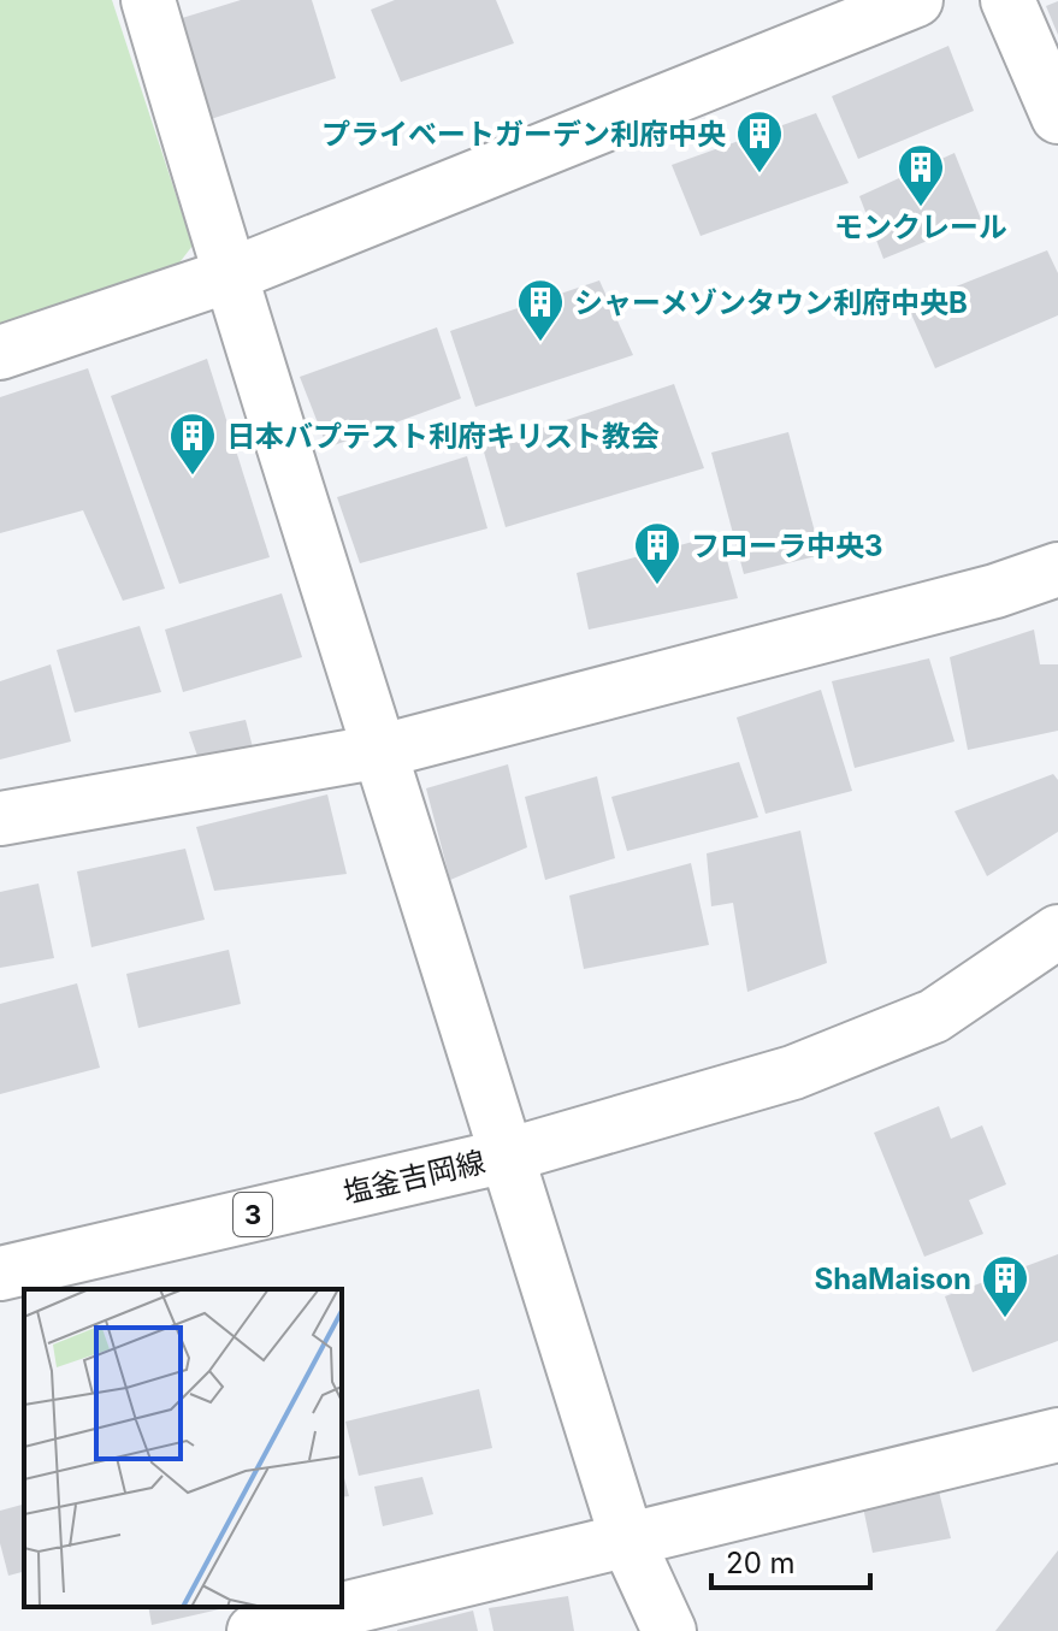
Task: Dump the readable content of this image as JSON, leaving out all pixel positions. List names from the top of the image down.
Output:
{
  "streets": {
    "street": ["塩釜吉岡線", "3"]
  },
  "places": {
    "building": [
      "プライベートガーデン利府中央",
      "モンクレール",
      "シャーメゾンタウン利府中央B",
      "日本バプテスト利府キリスト教会",
      "フローラ中央3",
      "ShaMaison"
    ]
  },
  "scale_bar": "20 m"
}
